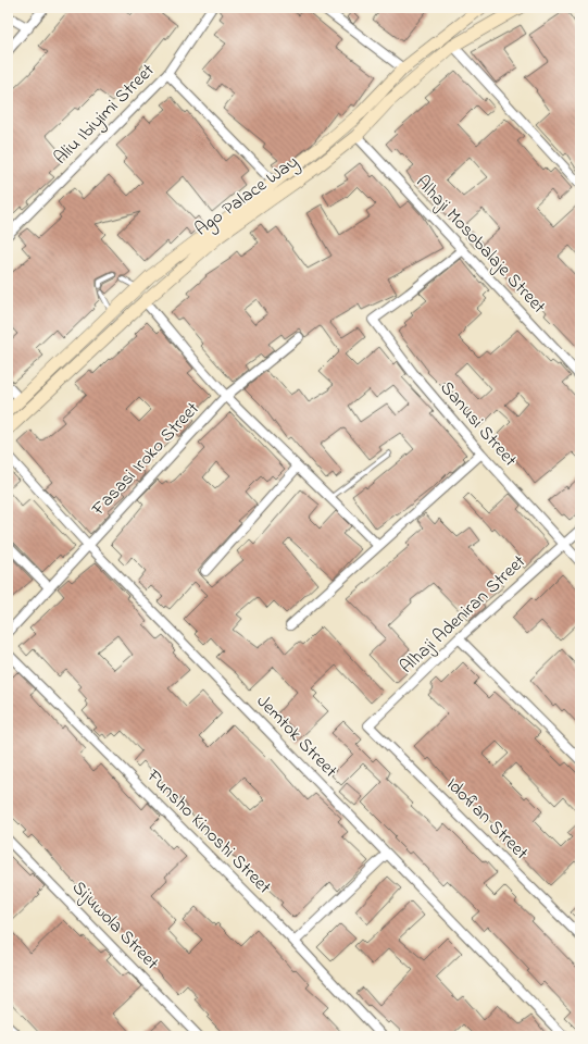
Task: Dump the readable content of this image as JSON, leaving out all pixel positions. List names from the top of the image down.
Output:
{
  "streets": {
    "main road": ["Ago Palace Way"],
    "street": [
      "Aliu Ibiyimi Street",
      "Alhaji Mosobalaje Street",
      "Sanusi Street",
      "Fasasi Iroko Street",
      "Alhaji Adeniran Street",
      "Jemtok Street",
      "Idofian Street",
      "Funsho Kinoshi Street",
      "Sijuwola Street"
    ]
  },
  "crossings": [
    ["Ago Palace Way", "Alhaji Mosobalaje Street"],
    ["Alhaji Mosobalaje Street", "Sanusi Street"],
    ["Sanusi Street", "Alhaji Adeniran Street"],
    ["Fasasi Iroko Street", "Jemtok Street"],
    ["Alhaji Adeniran Street", "Idofian Street"]
  ]
}
